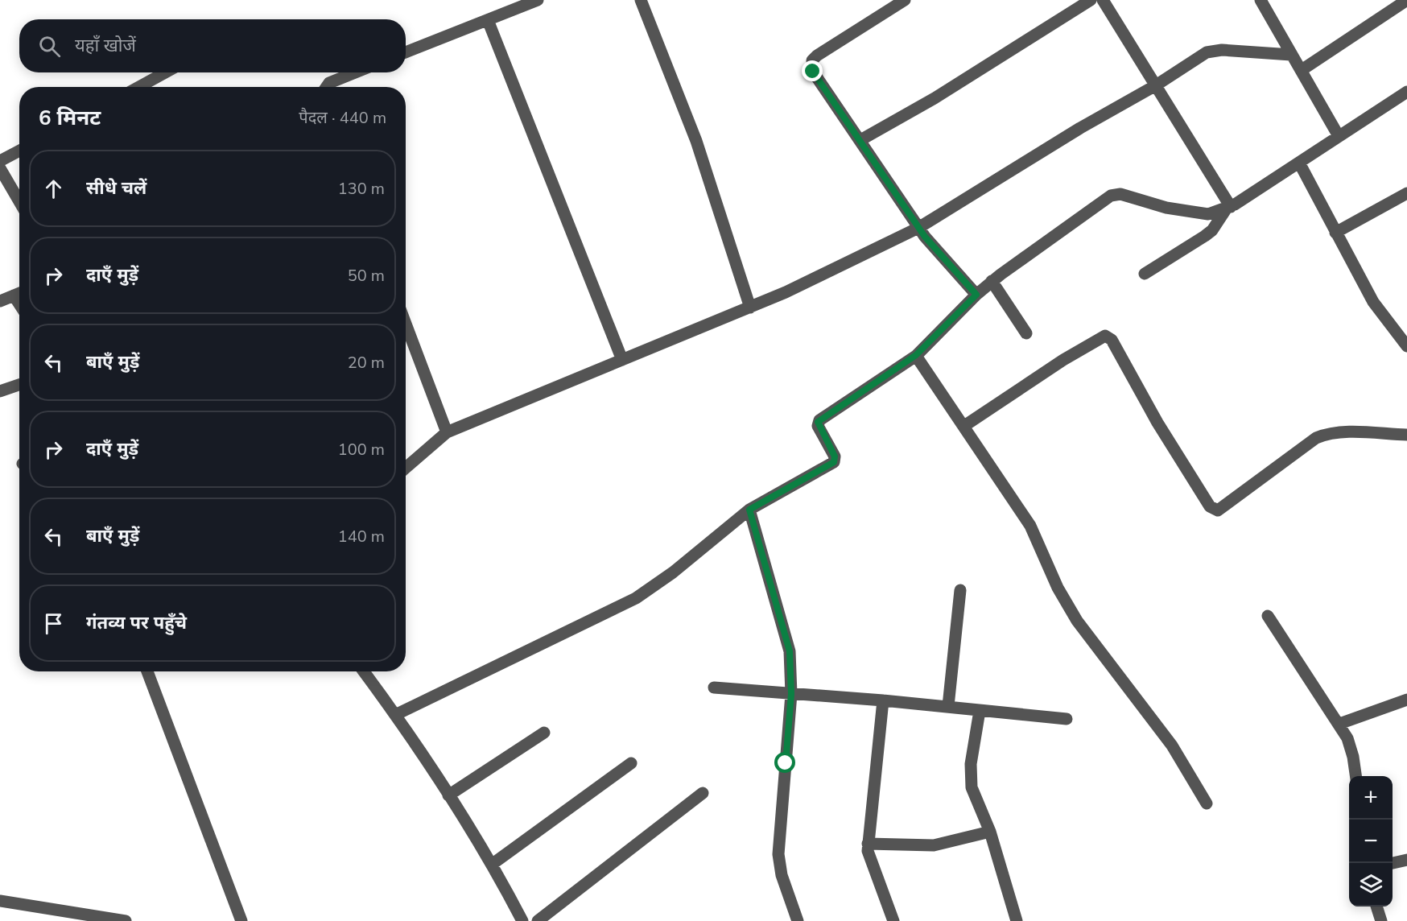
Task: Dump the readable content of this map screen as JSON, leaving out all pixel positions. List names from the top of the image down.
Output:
{
  "page": {
    "search": "यहाँ खोजें",
    "heading": ["6 मिनट", "पैदल · 440 m"],
    "list": [
      ["सीधे चलें", "130 m"],
      ["दाएँ मुड़ें", "50 m"],
      ["बाएँ मुड़ें", "20 m"],
      ["दाएँ मुड़ें", "100 m"],
      ["बाएँ मुड़ें", "140 m"],
      "गंतव्य पर पहुँचे"
    ],
    "map_buttons": ["+", "−"]
  }
}
